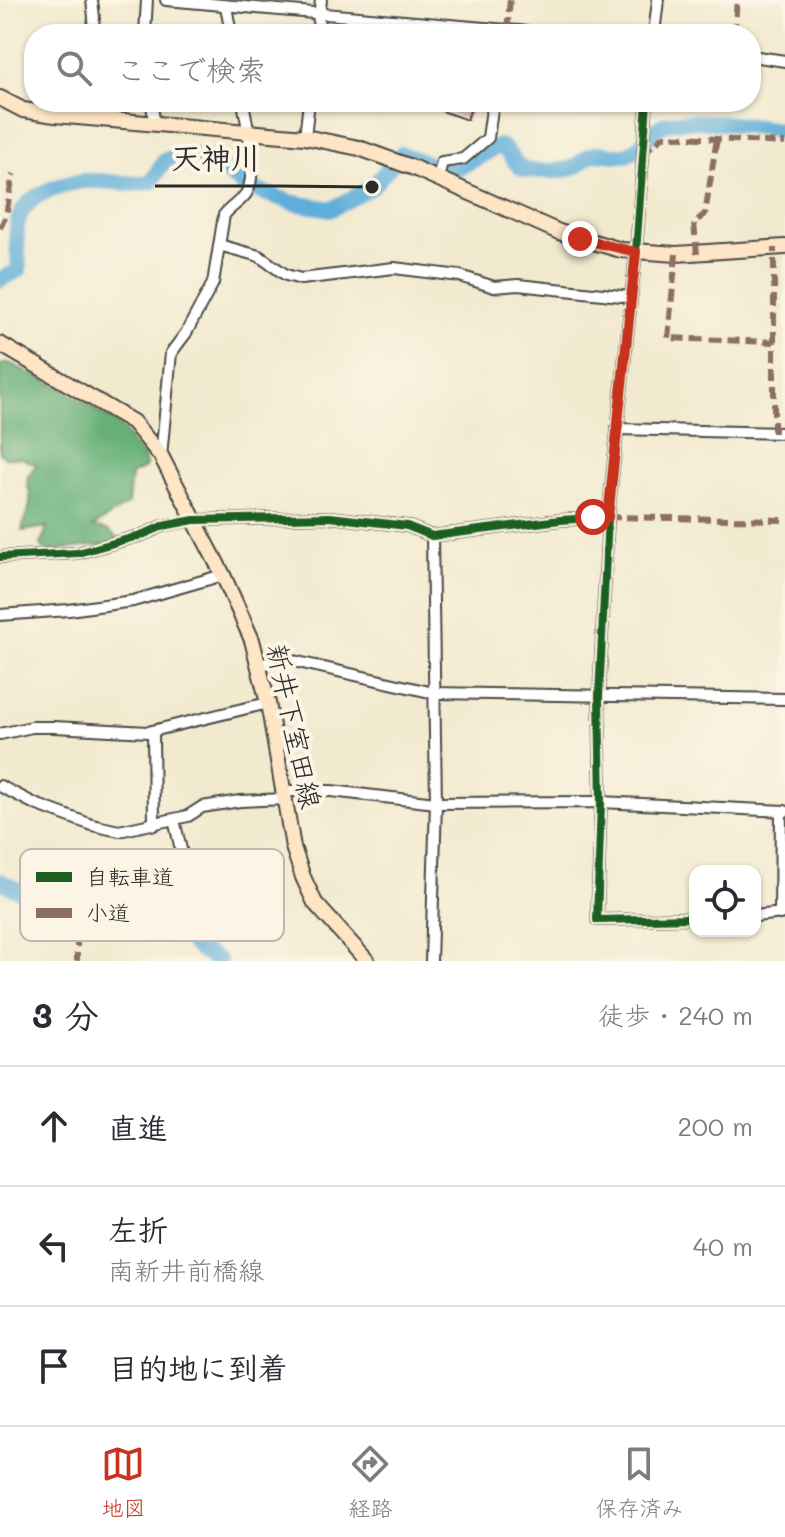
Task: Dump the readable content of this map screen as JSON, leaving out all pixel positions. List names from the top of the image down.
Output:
{
  "streets": {
    "main road": ["新井下室田線"]
  },
  "places": ["天神川"],
  "legend": ["自転車道", "小道"],
  "page": {
    "search": "ここで検索",
    "heading": ["3 分", "徒歩 · 240 m"],
    "list": [
      ["直進", "200 m"],
      ["左折", "南新井前橋線", "40 m"],
      "目的地に到着"
    ],
    "nav": ["地図", "経路", "保存済み"]
  }
}
